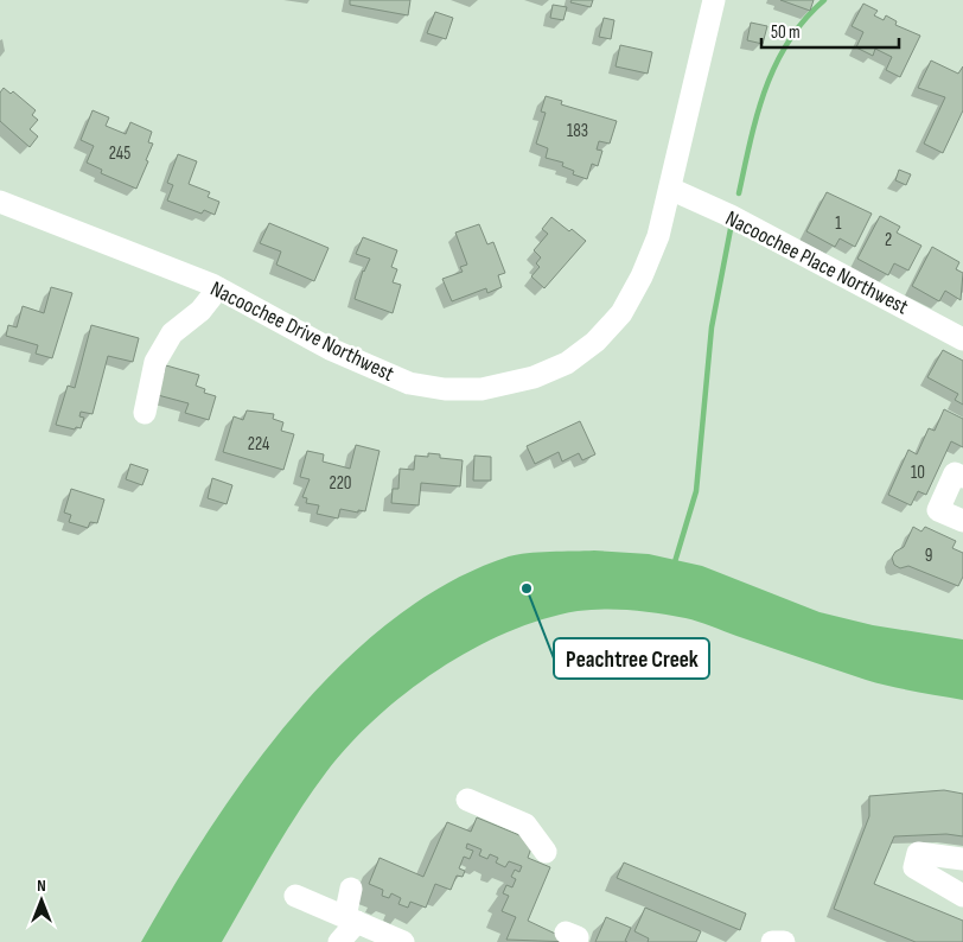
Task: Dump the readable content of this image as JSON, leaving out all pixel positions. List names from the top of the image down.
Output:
{
  "streets": {
    "street": ["Nacoochee Place Northwest", "Nacoochee Drive Northwest"]
  },
  "crossings": [
    ["Nacoochee Place Northwest", "Nacoochee Drive Northwest"]
  ],
  "places": ["Peachtree Creek"],
  "house_numbers": [
    "183",
    "245",
    "1",
    "2",
    "224",
    "10",
    "220",
    "9"
  ],
  "scale_bar": "50 m",
  "north": "top"
}
